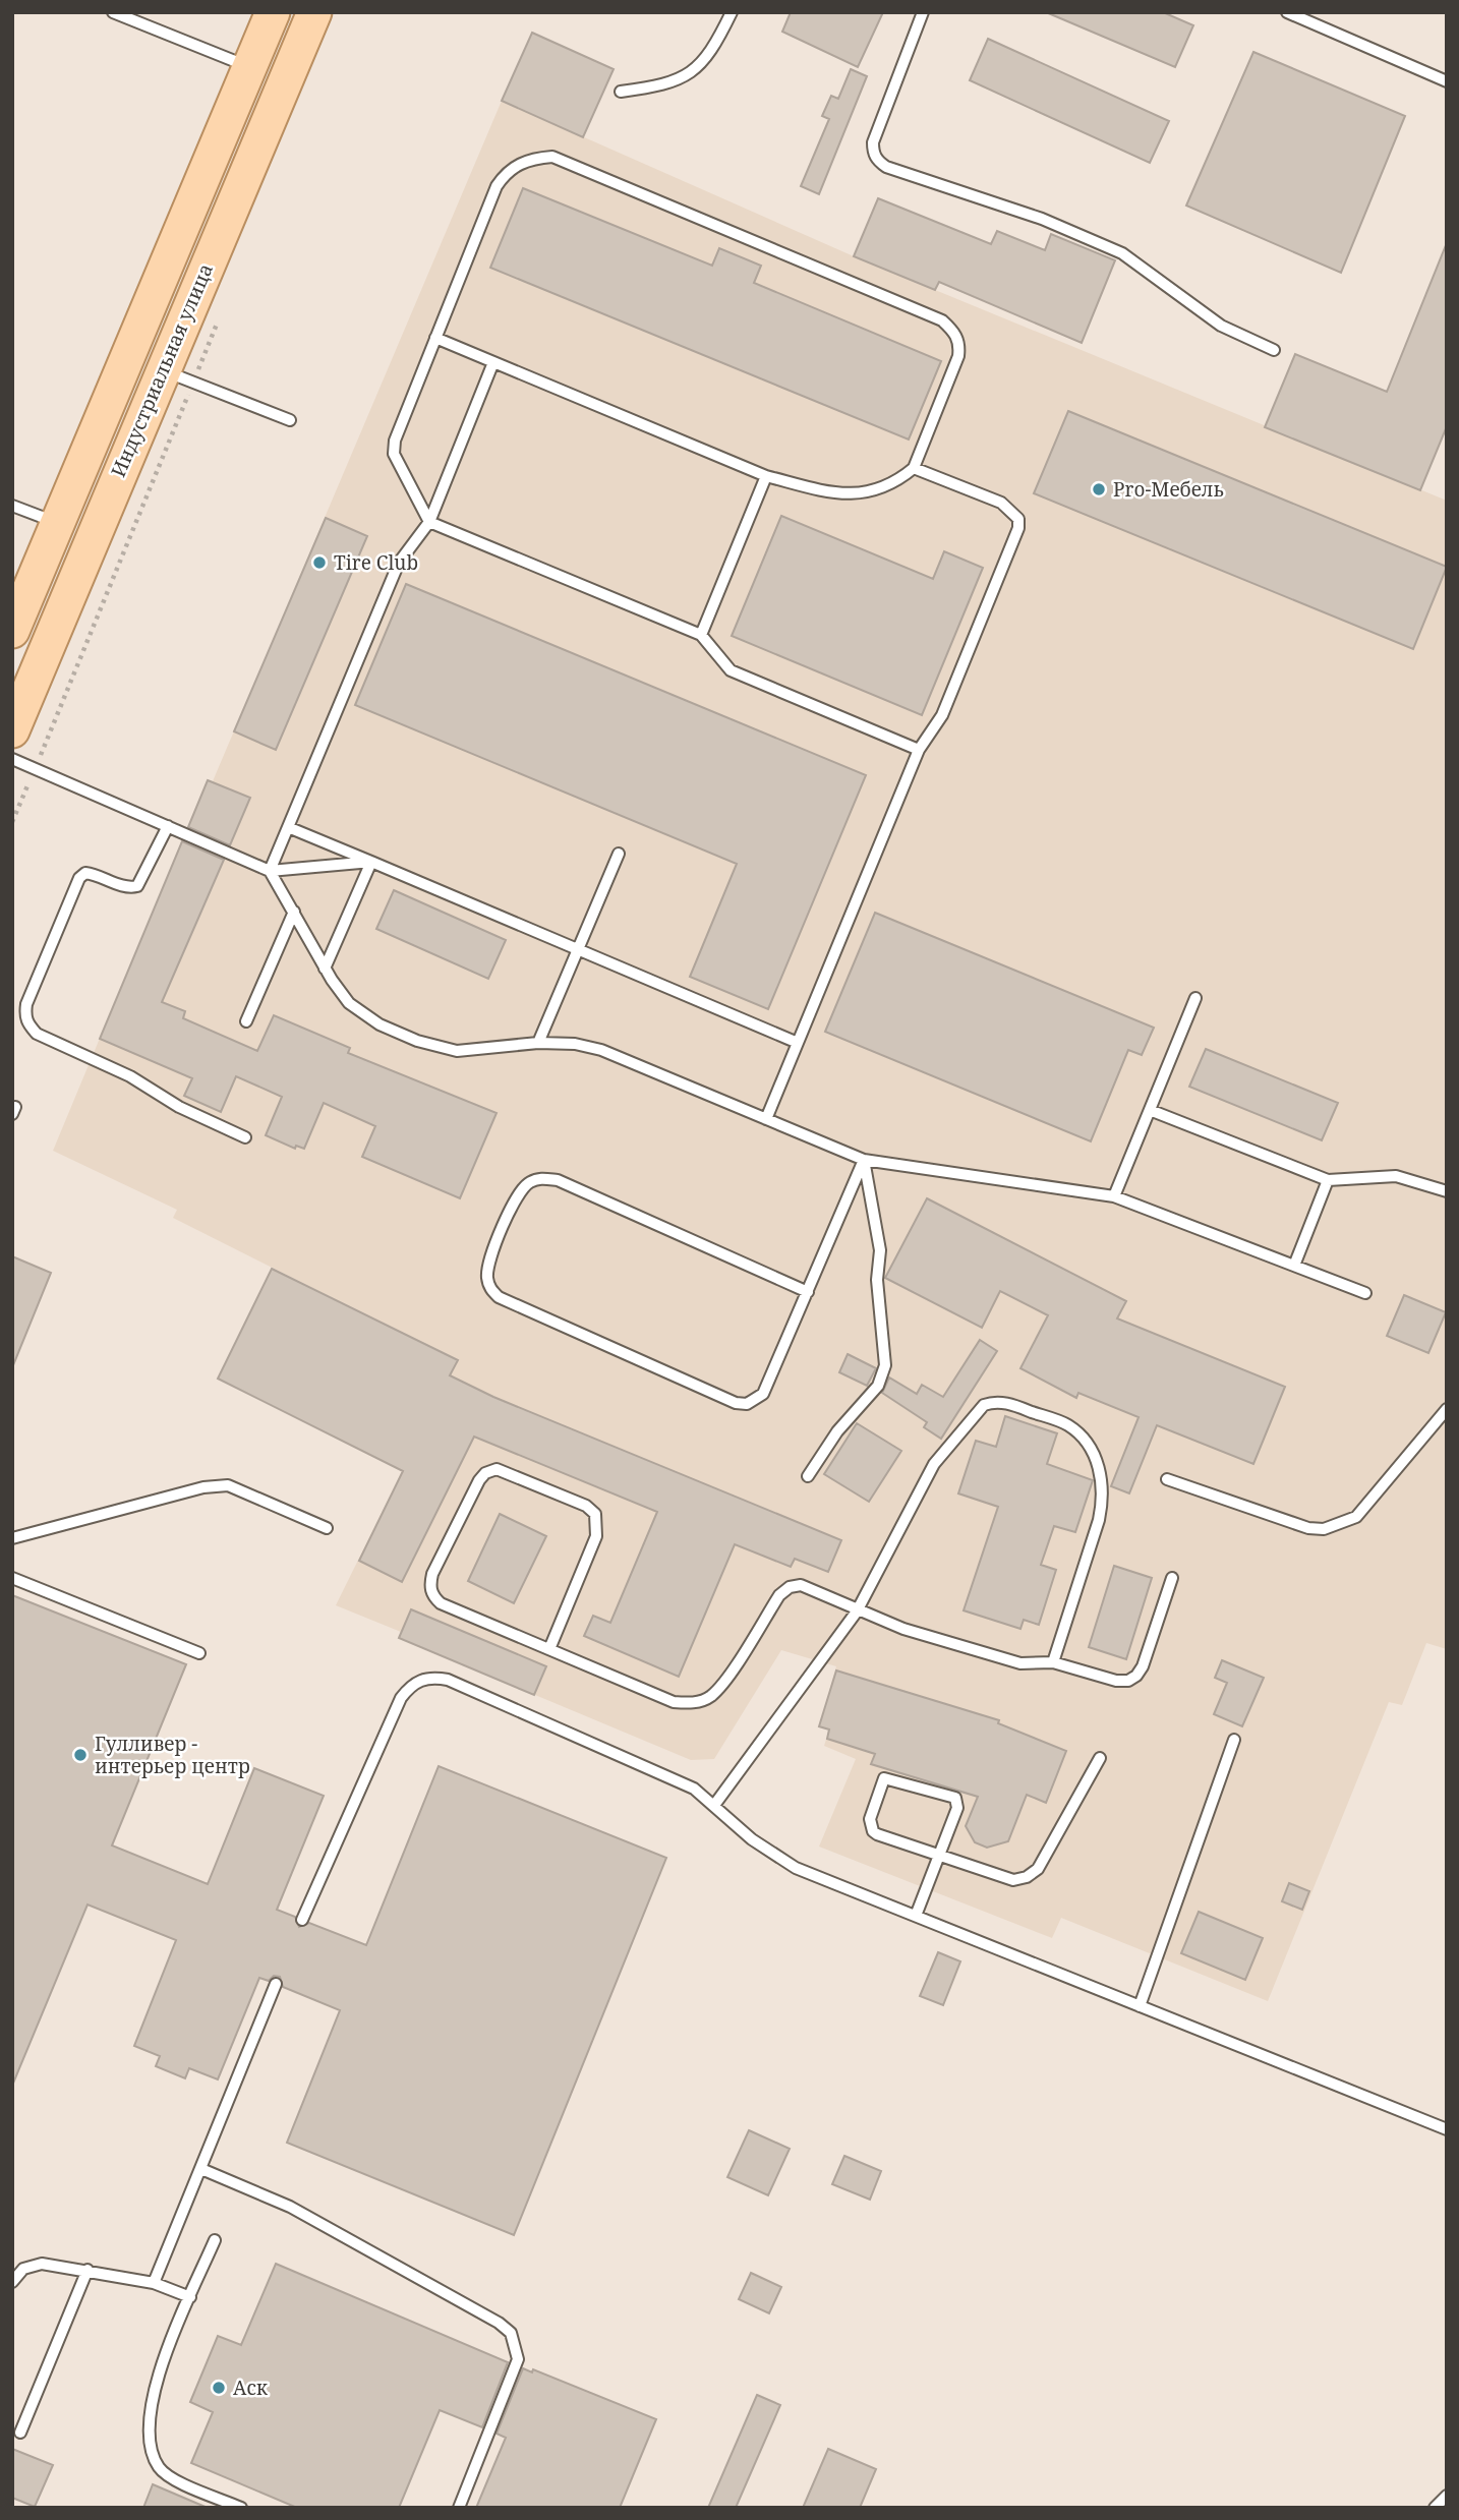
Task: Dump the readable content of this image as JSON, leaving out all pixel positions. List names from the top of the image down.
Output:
{
  "streets": {
    "main road": ["Индустриальная улица"]
  },
  "places": [
    "Pro-Мебель",
    "Tire Club",
    "Гулливер - интерьер центр",
    "Аск"
  ]
}
